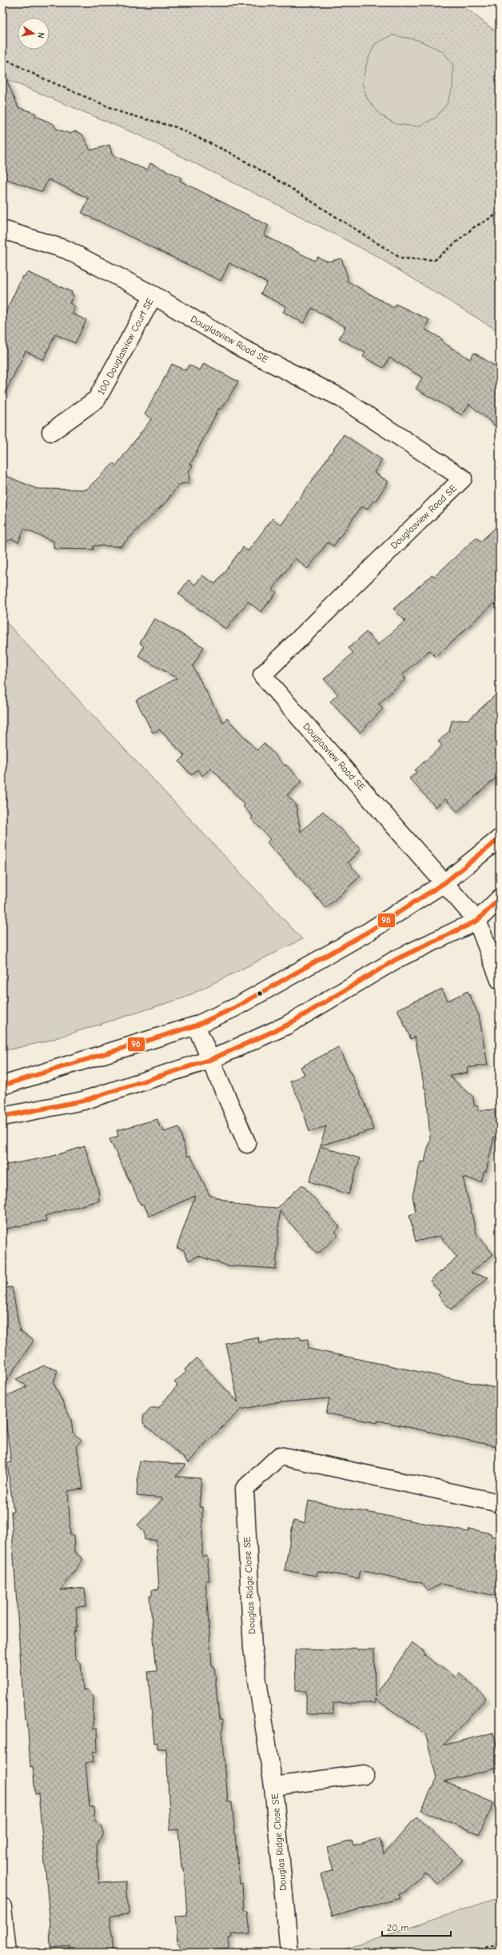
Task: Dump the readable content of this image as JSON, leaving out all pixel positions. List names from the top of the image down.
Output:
{
  "streets": {
    "street": ["Douglasview Road SE", "100 Douglasview Court SE", "Douglas Ridge Close SE"]
  },
  "crossings": [
    ["Douglasview Road SE", "100 Douglasview Court SE"]
  ],
  "lines": ["transit line 96"],
  "scale_bar": "20 m",
  "north": "right"
}
